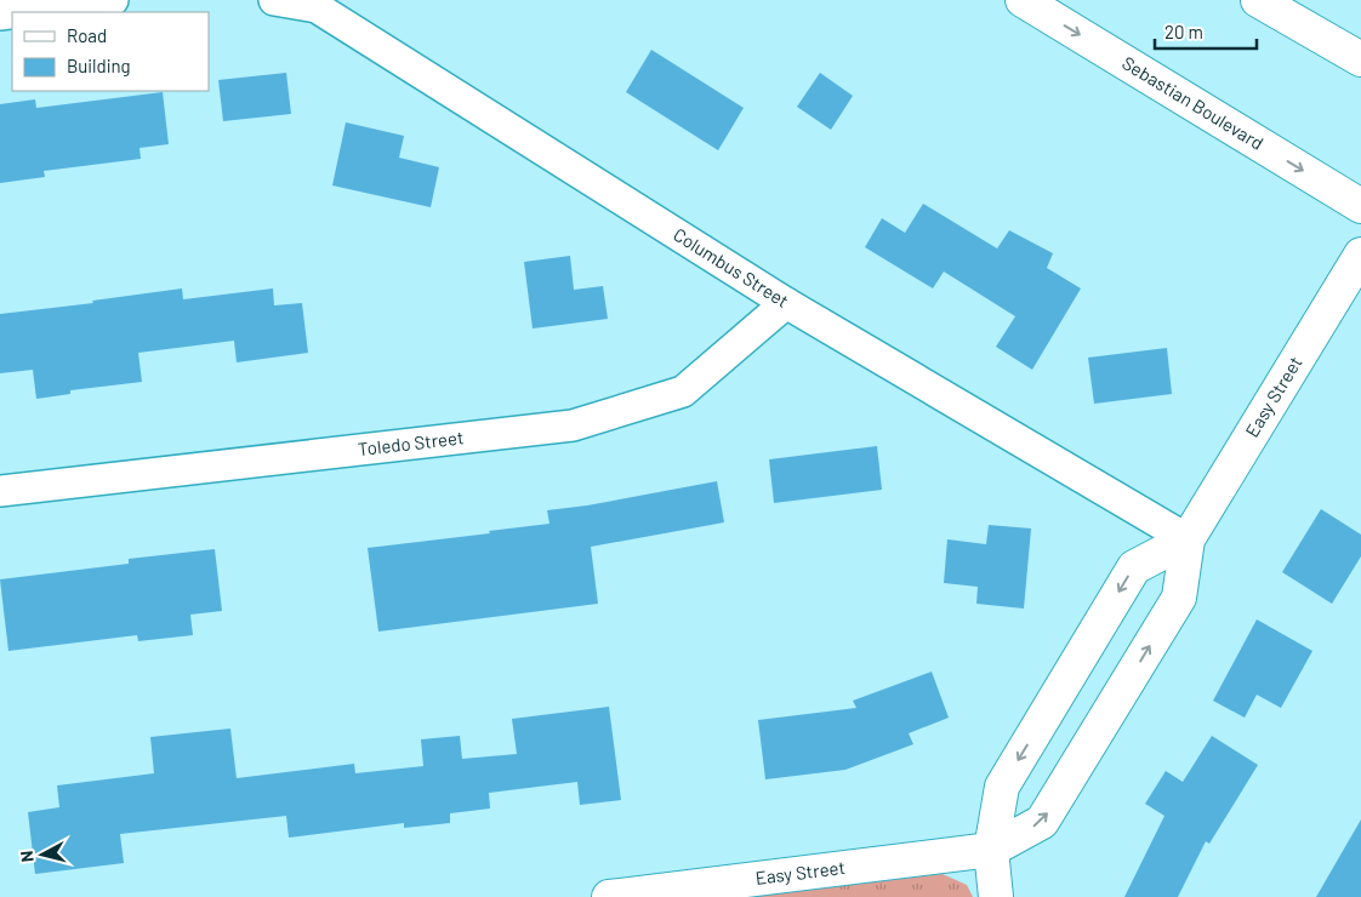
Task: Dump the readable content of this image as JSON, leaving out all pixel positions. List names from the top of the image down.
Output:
{
  "streets": {
    "street": [
      "Sebastian Boulevard",
      "Columbus Street",
      "Easy Street",
      "Toledo Street"
    ]
  },
  "crossings": [
    ["Columbus Street", "Easy Street"],
    ["Columbus Street", "Toledo Street"]
  ],
  "legend": ["Road", "Building"],
  "scale_bar": "20 m",
  "north": "left"
}
